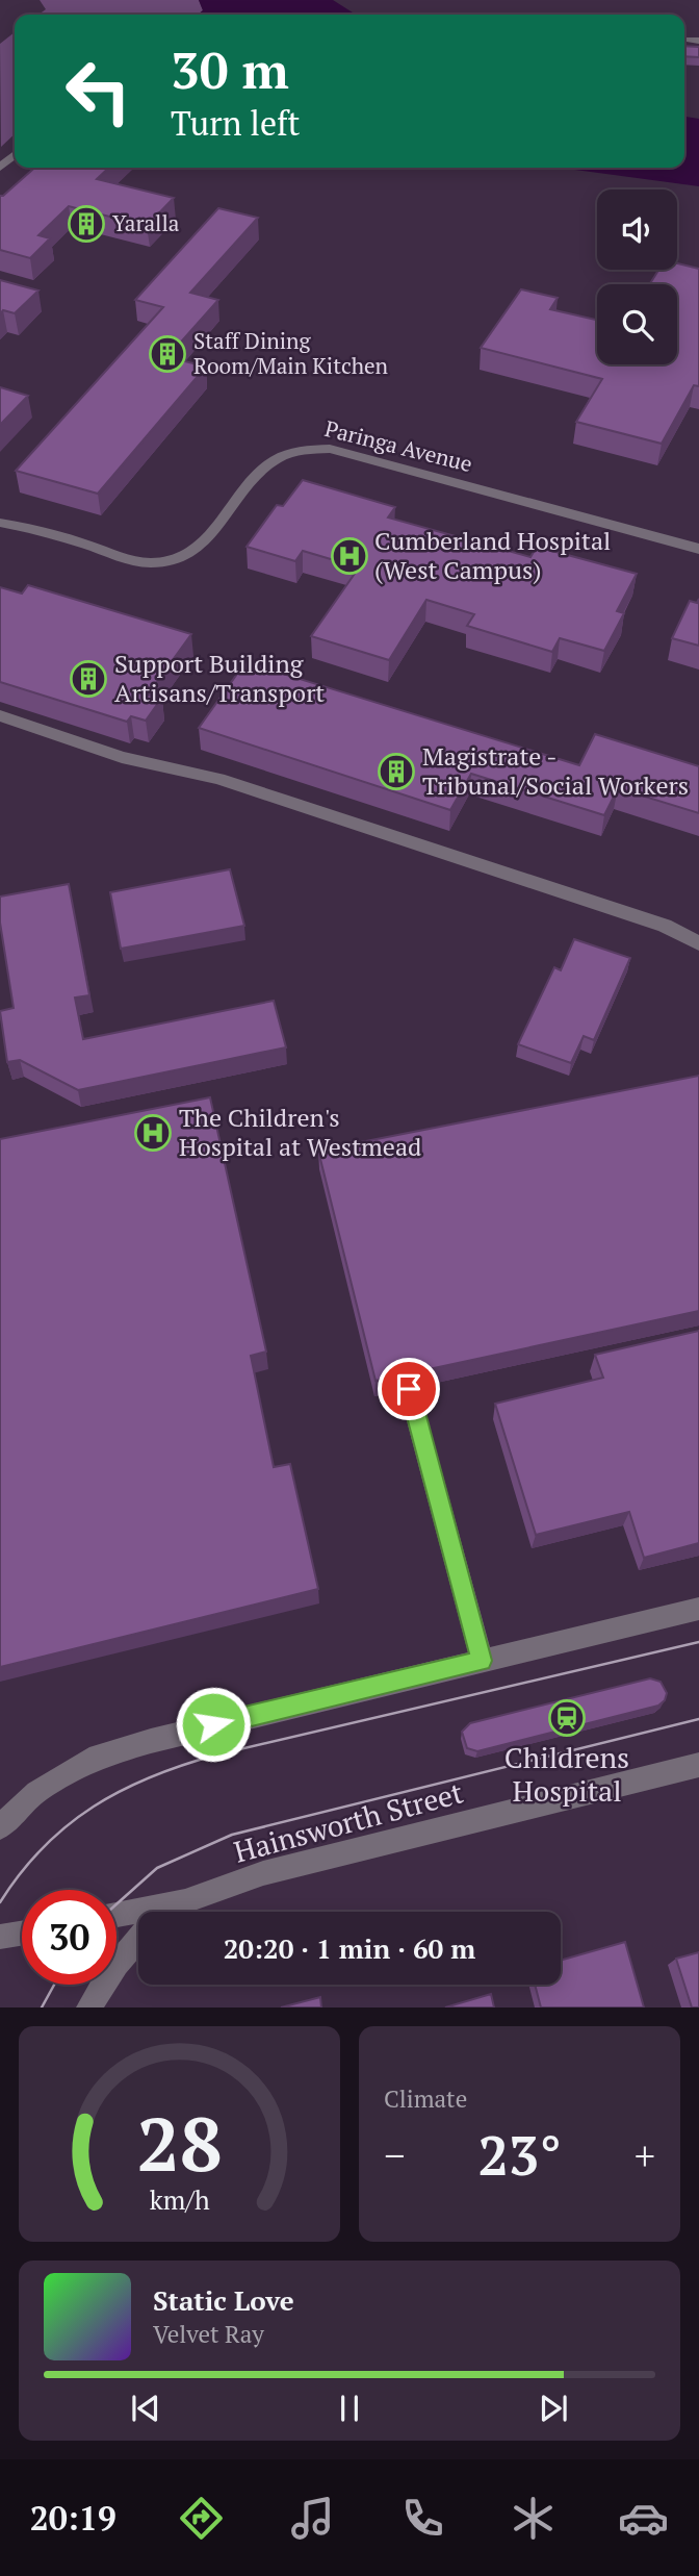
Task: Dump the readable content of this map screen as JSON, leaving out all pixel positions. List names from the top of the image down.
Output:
{
  "streets": {
    "street": ["Paringa Avenue", "Hainsworth Street"]
  },
  "places": {
    "building": [
      "Yaralla",
      "Staff Dining Room/Main Kitchen",
      "Support Building Artisans/Transport",
      "Magistrate - Tribunal/Social Workers"
    ],
    "hospital": ["Cumberland Hospital (West Campus)", "The Children's Hospital at Westmead"],
    "station": ["Childrens Hospital"]
  },
  "page": {
    "turn": ["30 m", "Turn left"],
    "limit": "30",
    "trip": "20:20 · 1 min · 60 m",
    "tile": "Climate",
    "heat": ["−", "23°", "+"],
    "song": ["Static Love", "Velvet Ray"],
    "tabs": "20:19",
    "gauge": ["28", "km/h"]
  }
}
